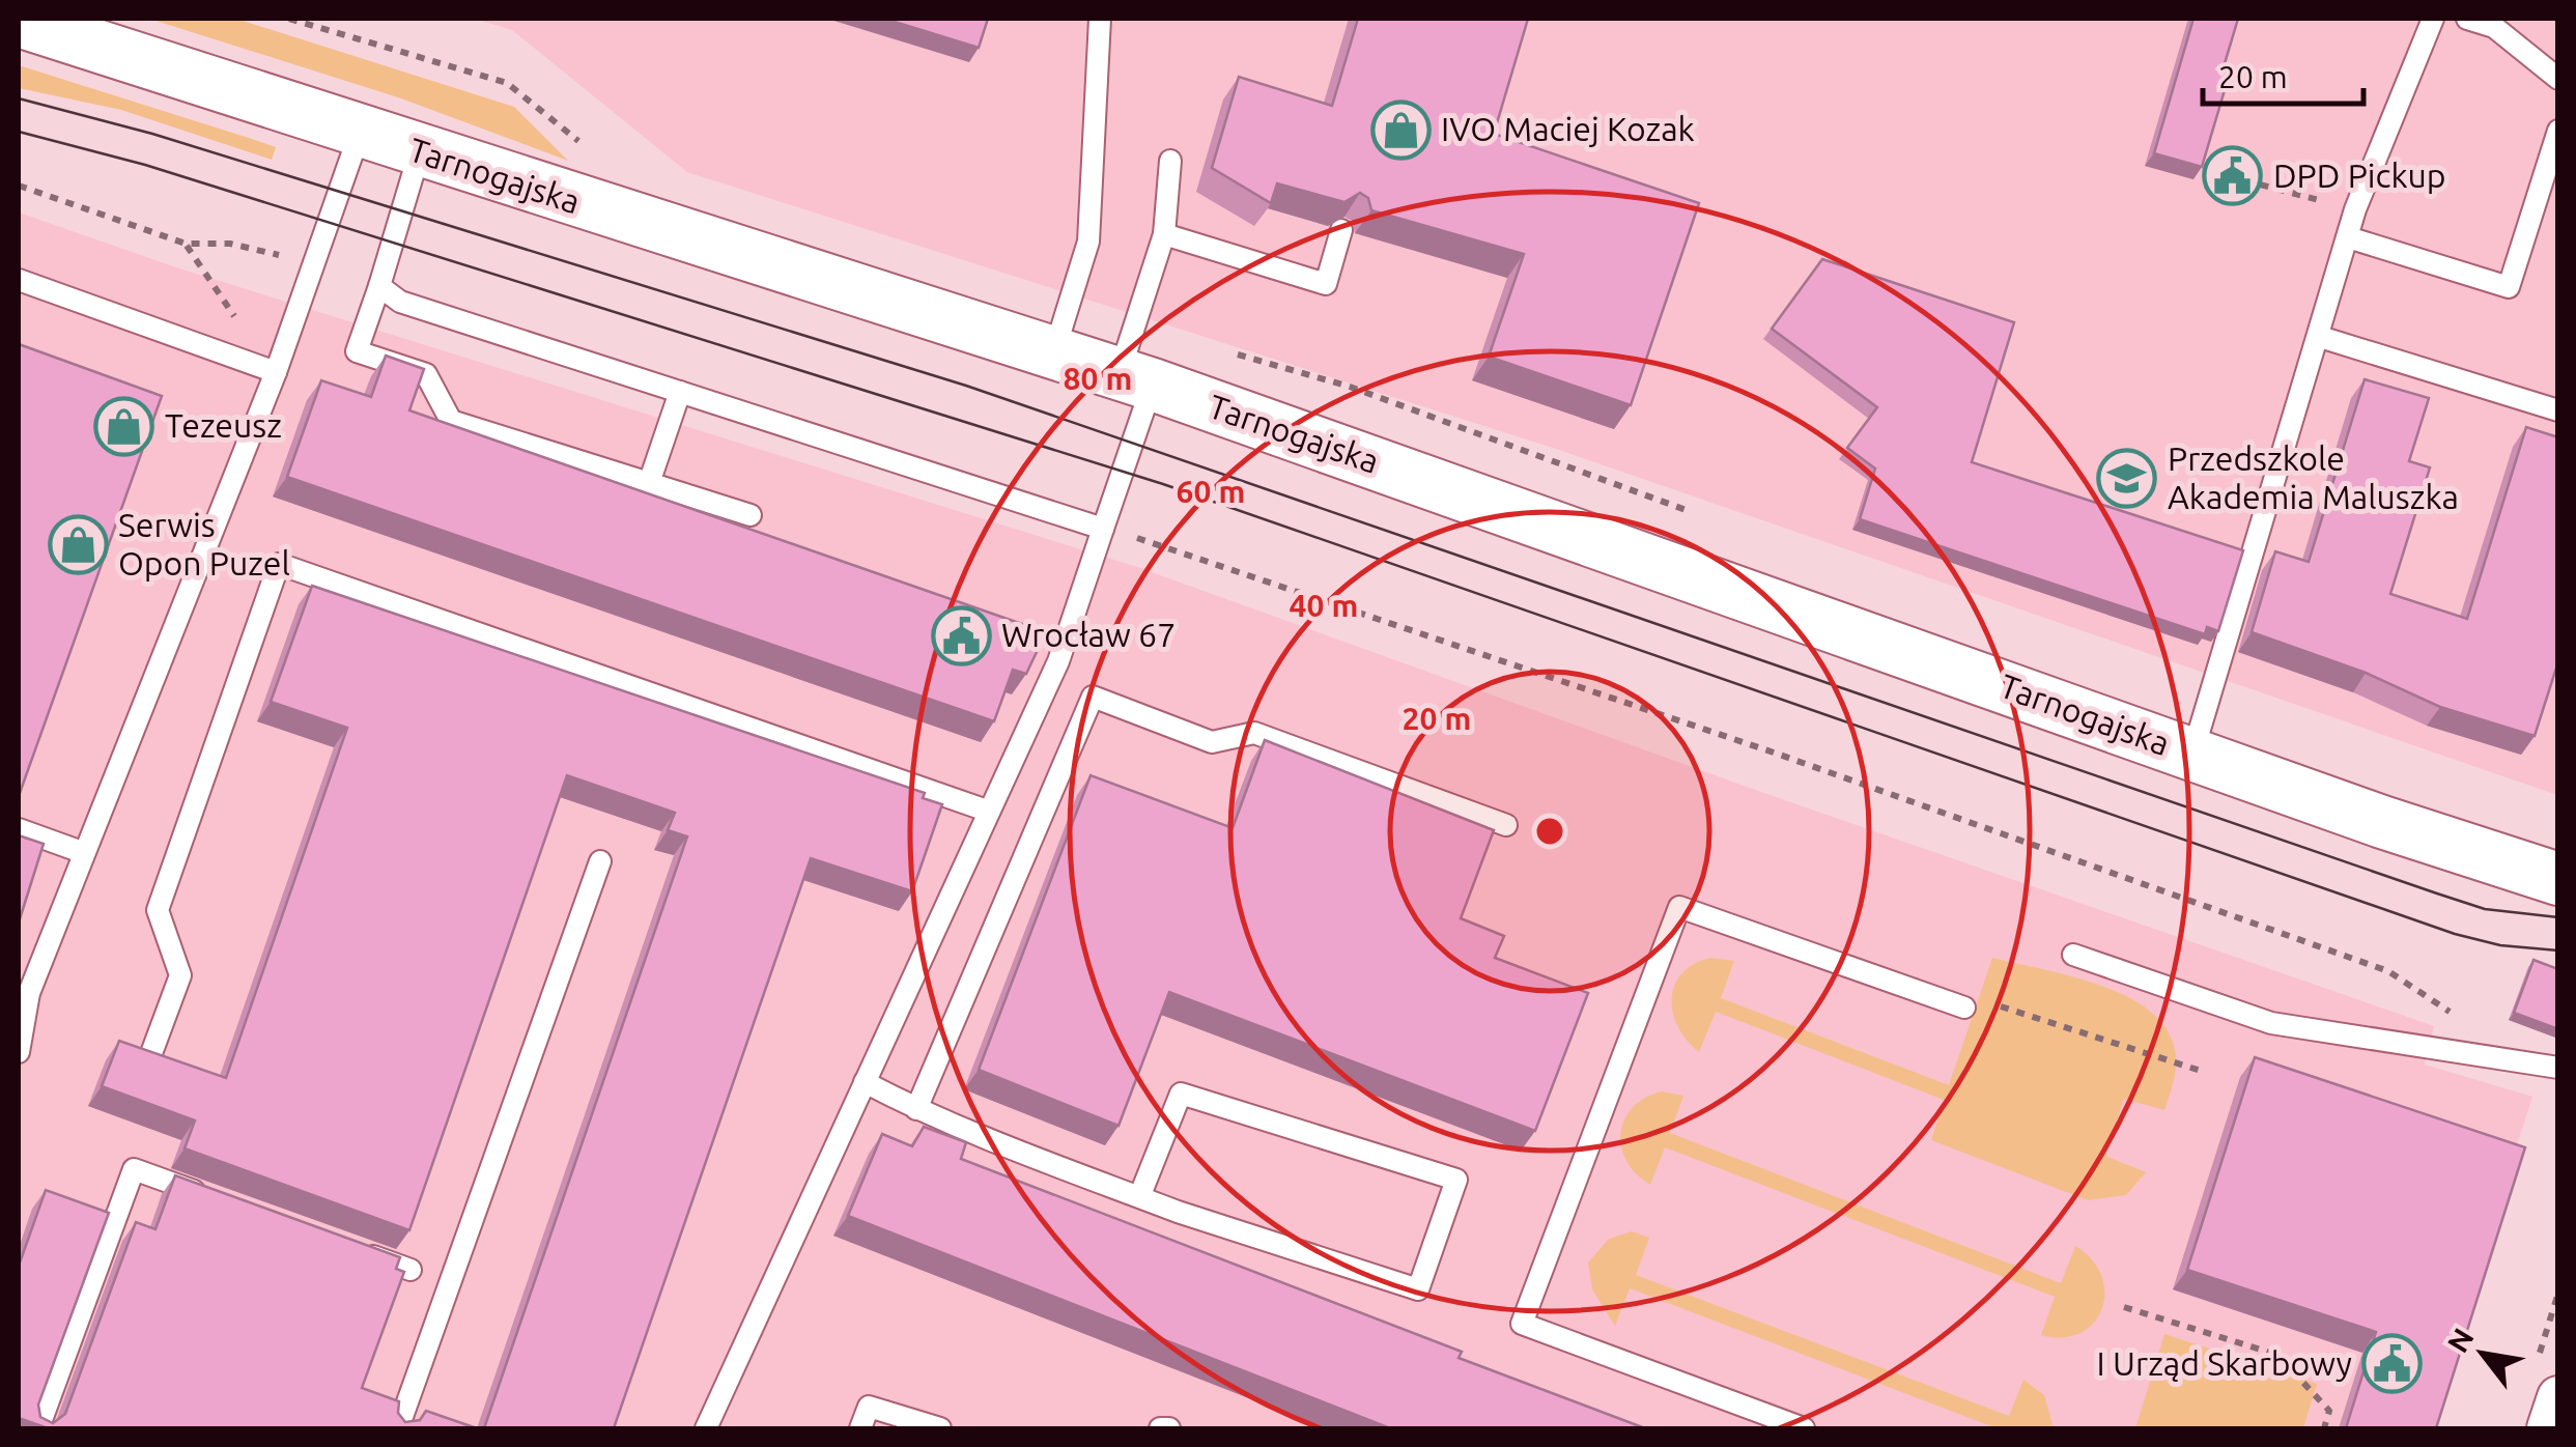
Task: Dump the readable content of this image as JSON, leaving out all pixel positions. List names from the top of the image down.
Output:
{
  "streets": {
    "street": ["Tarnogajska"]
  },
  "places": {
    "shop": ["IVO Maciej Kozak", "Tezeusz", "Serwis Opon Puzel"],
    "public building": ["DPD Pickup", "Wrocław 67", "I Urząd Skarbowy"],
    "school or university": ["Przedszkole Akademia Maluszka"]
  },
  "scale_bar": "20 m",
  "north": "top left",
  "rings": [
    "80 m",
    "60 m",
    "40 m",
    "20 m"
  ]
}
